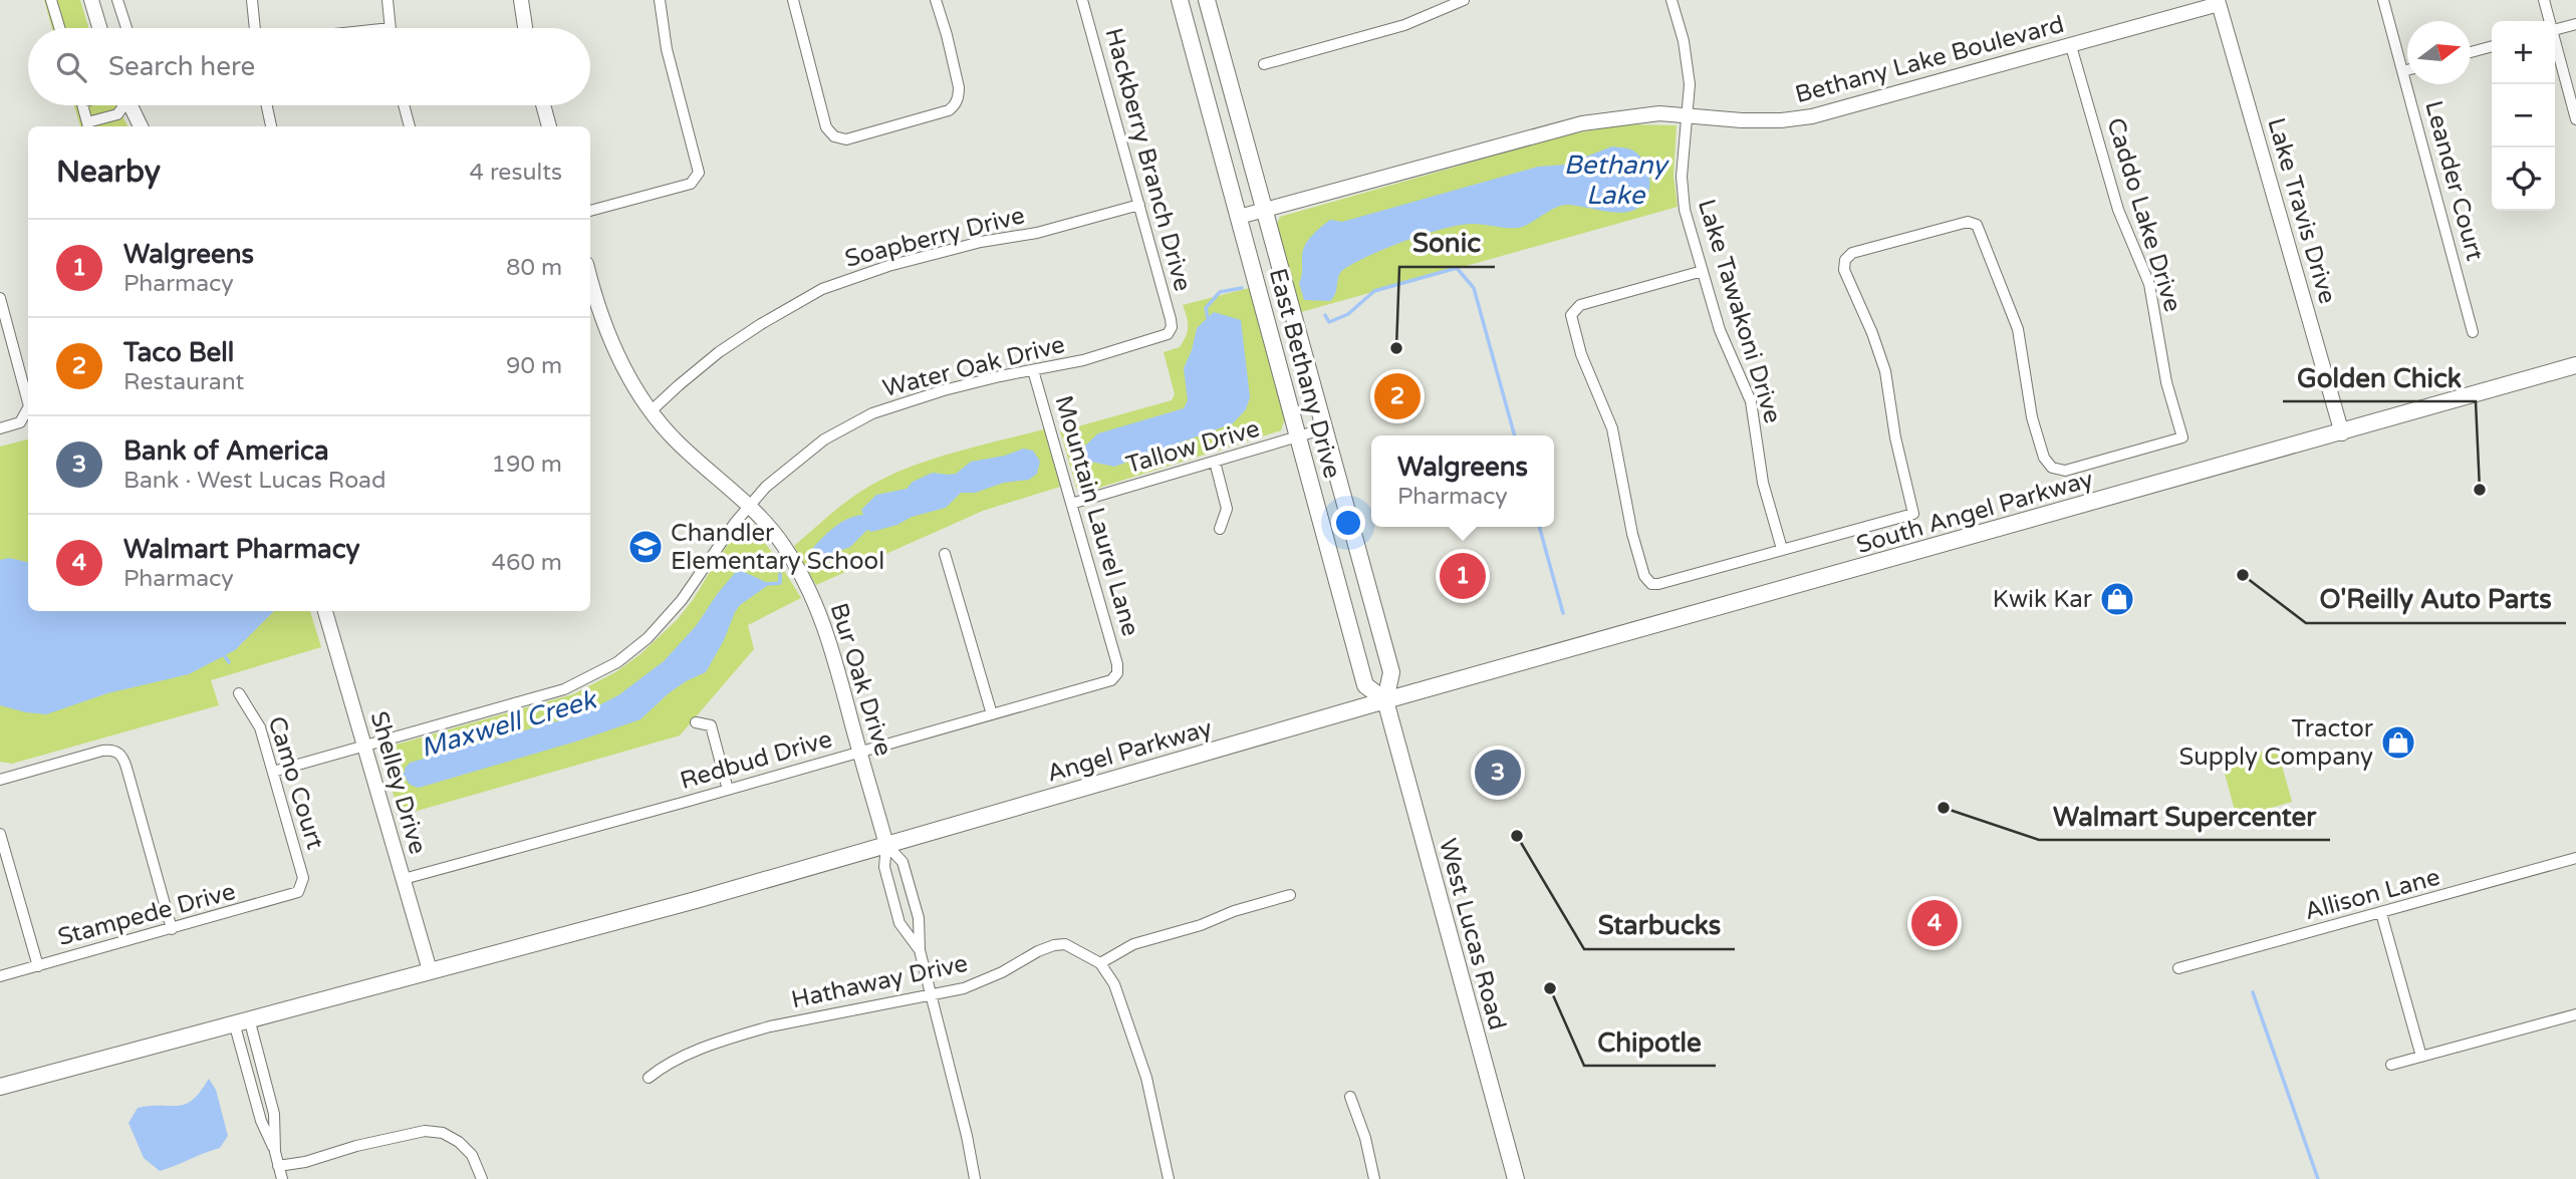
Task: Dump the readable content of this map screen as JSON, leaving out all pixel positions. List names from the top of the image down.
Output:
{
  "streets": {
    "main road": [
      "East Bethany Drive",
      "South Angel Parkway",
      "Angel Parkway",
      "West Lucas Road"
    ],
    "street": [
      "Bethany Lake Boulevard",
      "Hackberry Branch Drive",
      "Leander Court",
      "Lake Travis Drive",
      "Caddo Lake Drive",
      "Soapberry Drive",
      "Lake Tawakoni Drive",
      "Water Oak Drive",
      "Tallow Drive",
      "Mountain Laurel Lane",
      "Bur Oak Drive",
      "Redbud Drive",
      "Camo Court",
      "Shelley Drive",
      "Allison Lane",
      "Stampede Drive",
      "Hathaway Drive"
    ]
  },
  "crossings": [
    ["Bethany Lake Boulevard", "Lake Travis Drive"],
    ["Bethany Lake Boulevard", "Caddo Lake Drive"],
    ["Bethany Lake Boulevard", "Lake Tawakoni Drive"],
    ["Bethany Lake Boulevard", "East Bethany Drive"],
    ["Hackberry Branch Drive", "Soapberry Drive"],
    ["Hackberry Branch Drive", "Water Oak Drive"],
    ["Lake Travis Drive", "South Angel Parkway"],
    ["Caddo Lake Drive", "Lake Tawakoni Drive"],
    ["Soapberry Drive", "Bur Oak Drive"],
    ["Water Oak Drive", "Mountain Laurel Lane"],
    ["Water Oak Drive", "Bur Oak Drive"],
    ["Water Oak Drive", "Camo Court"],
    ["Water Oak Drive", "Shelley Drive"],
    ["East Bethany Drive", "Tallow Drive"],
    ["East Bethany Drive", "South Angel Parkway"],
    ["East Bethany Drive", "Angel Parkway"],
    ["East Bethany Drive", "West Lucas Road"],
    ["Tallow Drive", "Mountain Laurel Lane"],
    ["South Angel Parkway", "Angel Parkway"],
    ["South Angel Parkway", "West Lucas Road"],
    ["Mountain Laurel Lane", "Redbud Drive"],
    ["Bur Oak Drive", "Angel Parkway"],
    ["Bur Oak Drive", "Redbud Drive"],
    ["Angel Parkway", "Shelley Drive"],
    ["Angel Parkway", "West Lucas Road"],
    ["Redbud Drive", "Shelley Drive"],
    ["Camo Court", "Stampede Drive"]
  ],
  "water": ["Bethany Lake", "Maxwell Creek"],
  "places": {
    "other": [
      "Sonic",
      "Golden Chick",
      "O'Reilly Auto Parts",
      "Walmart Supercenter",
      "Starbucks",
      "Chipotle"
    ],
    "school or university": ["Chandler Elementary School"],
    "shop": ["Kwik Kar", "Tractor Supply Company"]
  },
  "north": "right",
  "page": {
    "map_buttons": ["+", "−"],
    "search": "Search here",
    "heading": ["Nearby", "4 results"],
    "list": [
      {
        "mark": "1",
        "name": "Walgreens",
        "note": "Pharmacy",
        "value": "80 m"
      },
      {
        "mark": "2",
        "name": "Taco Bell",
        "note": "Restaurant",
        "value": "90 m"
      },
      {
        "mark": "3",
        "name": "Bank of America",
        "note": "Bank · West Lucas Road",
        "value": "190 m"
      },
      {
        "mark": "4",
        "name": "Walmart Pharmacy",
        "note": "Pharmacy",
        "value": "460 m"
      }
    ],
    "pins": [
      "2",
      "1",
      "3",
      "4"
    ],
    "popup": ["Walgreens", "Pharmacy"]
  }
}
